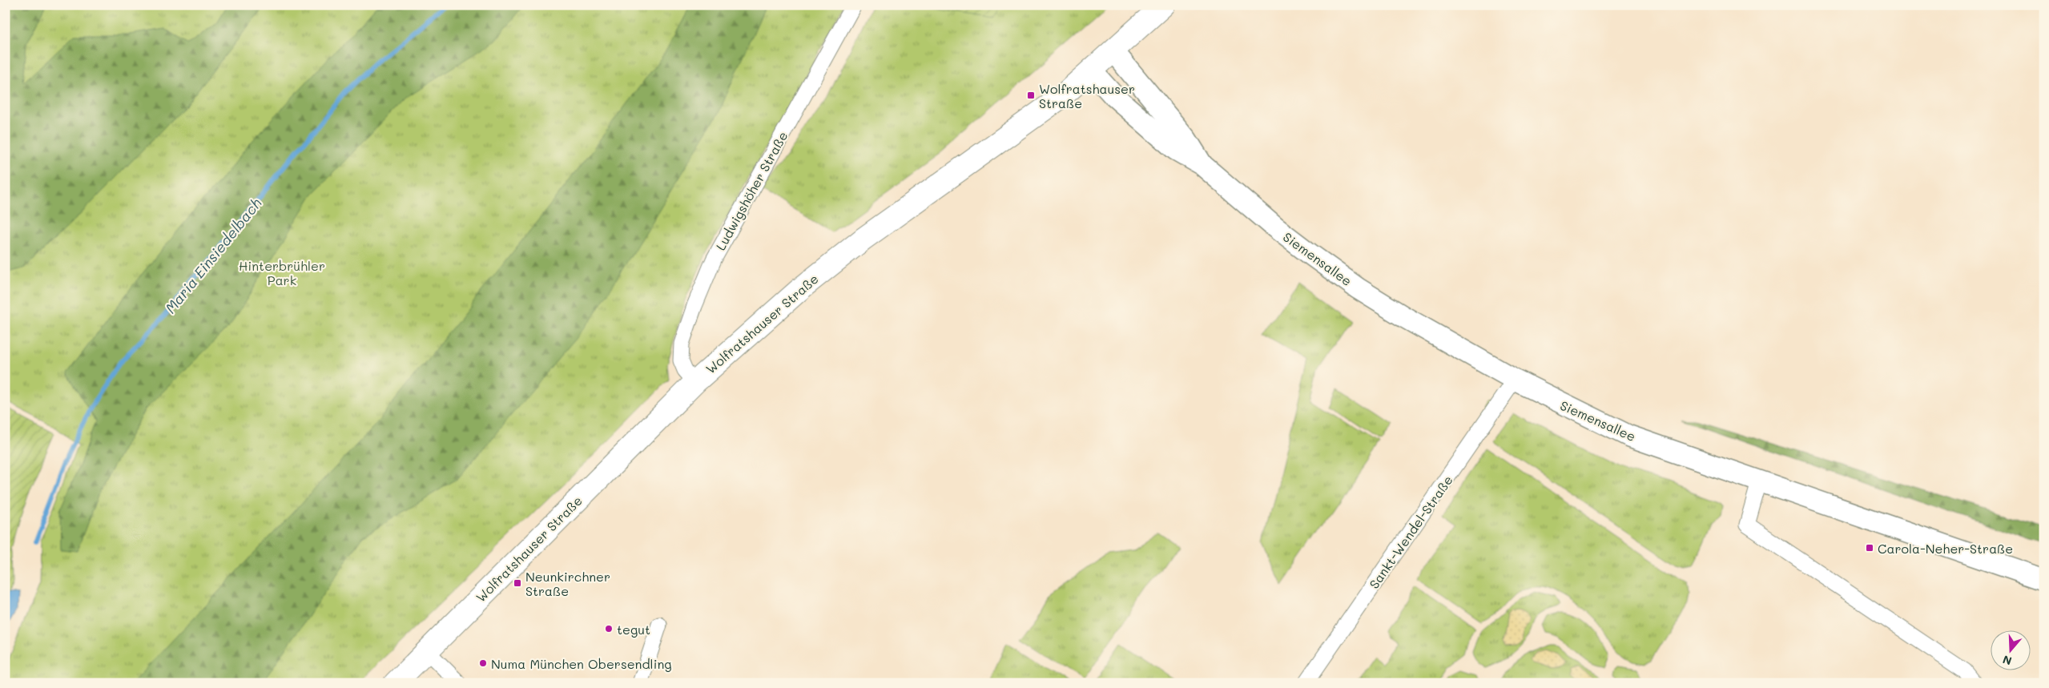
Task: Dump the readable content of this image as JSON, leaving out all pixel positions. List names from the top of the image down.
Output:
{
  "streets": {
    "main road": ["Siemensallee", "Wolfratshauser Straße"],
    "street": ["Ludwigshöher Straße", "Sankt-Wendel-Straße"]
  },
  "crossings": [
    ["Ludwigshöher Straße", "Wolfratshauser Straße"],
    ["Siemensallee", "Wolfratshauser Straße"],
    ["Siemensallee", "Sankt-Wendel-Straße"]
  ],
  "water": ["Maria Einsiedelbach"],
  "parks": ["Hinterbrühler Park"],
  "places": {
    "transit": ["Wolfratshauser Straße", "Carola-Neher-Straße", "Neunkirchner Straße"],
    "other": ["tegut", "Numa München Obersendling"]
  },
  "north": "bottom"
}
